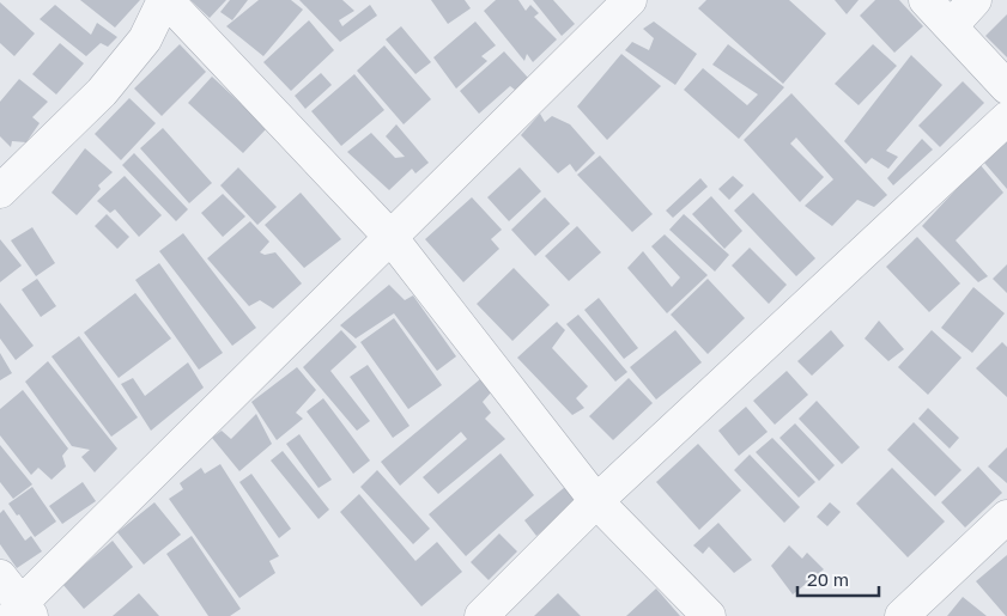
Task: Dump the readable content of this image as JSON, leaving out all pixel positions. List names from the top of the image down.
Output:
{
  "scale_bar": "20 m"
}
